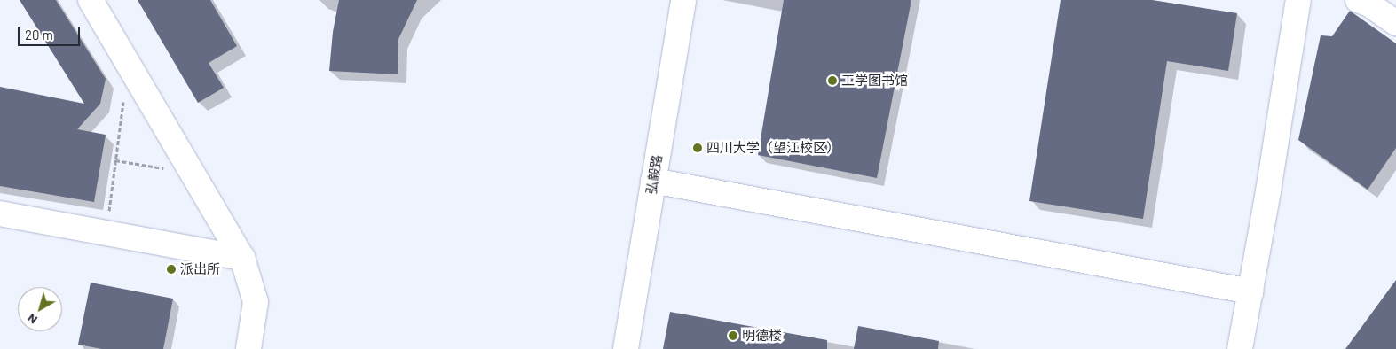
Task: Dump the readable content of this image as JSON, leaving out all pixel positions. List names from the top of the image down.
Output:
{
  "streets": {
    "street": ["弘毅路"]
  },
  "places": [
    "工学图书馆",
    "四川大学（望江校区）",
    "派出所",
    "明德楼"
  ],
  "scale_bar": "20 m",
  "north": "bottom left"
}
